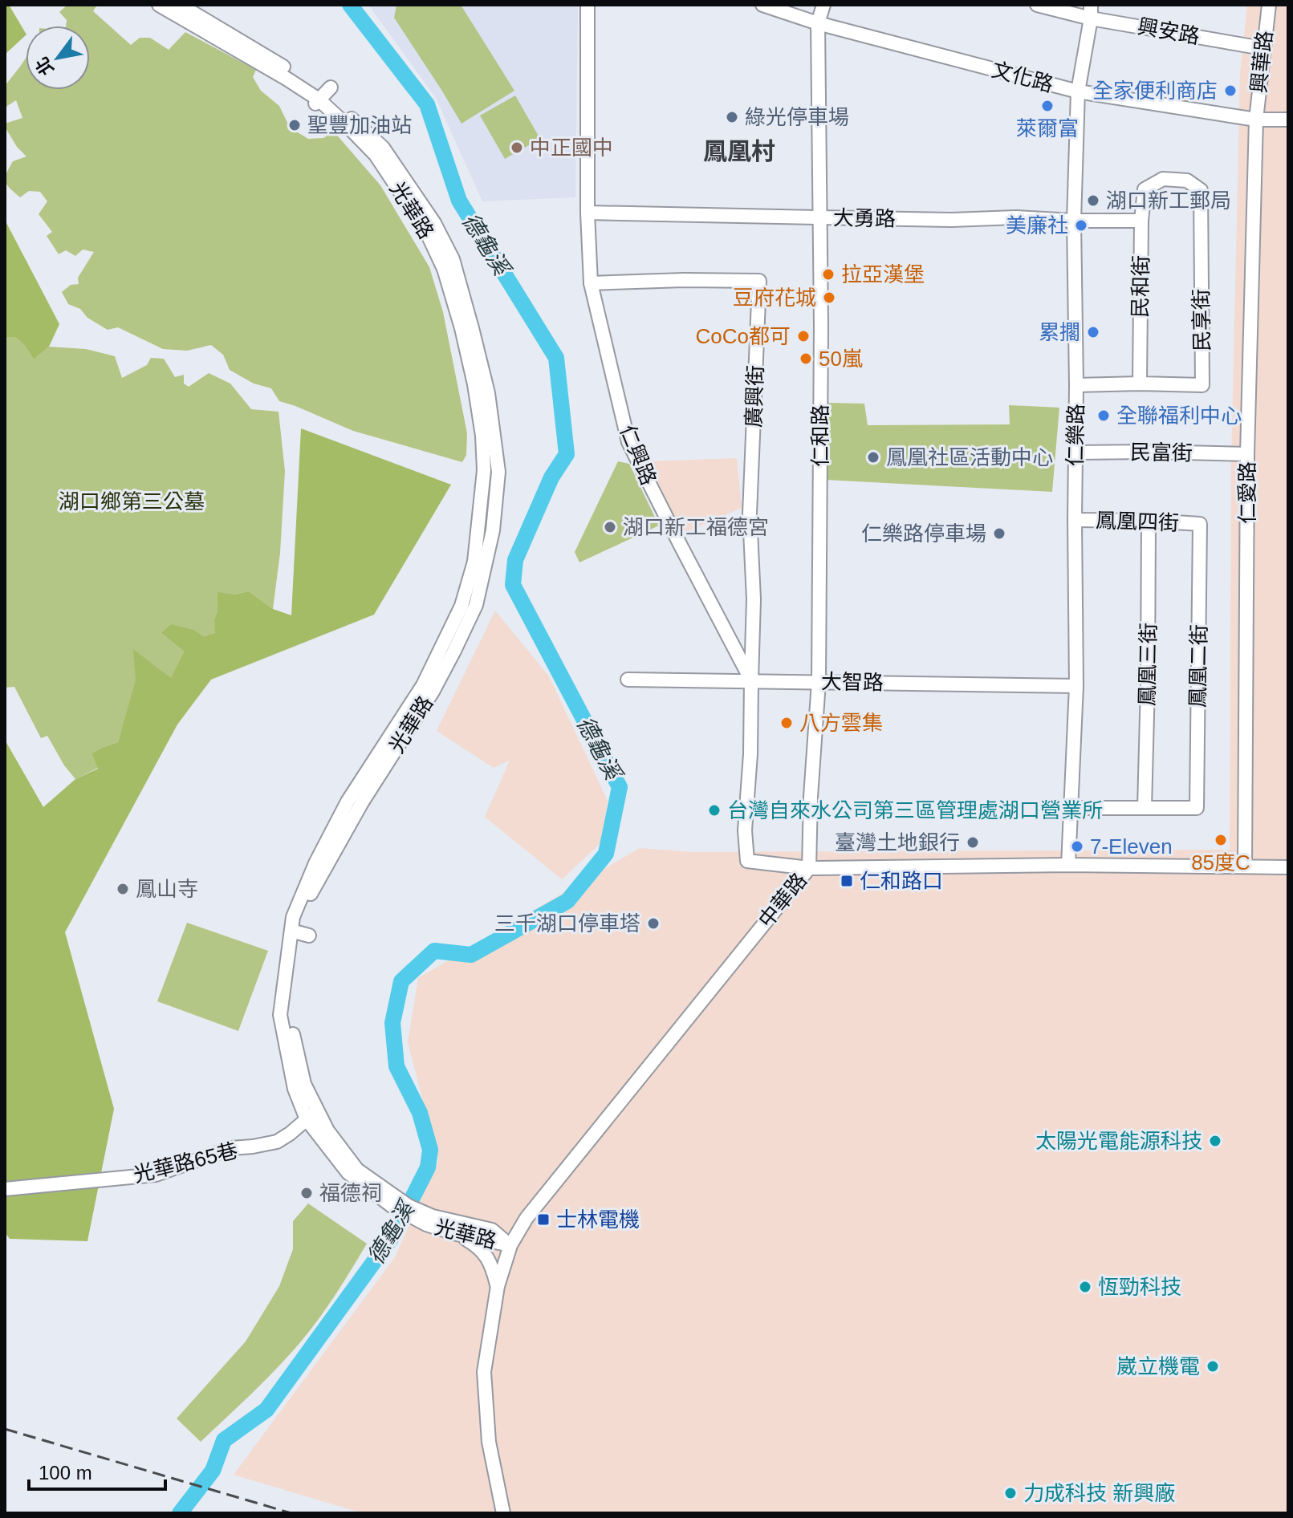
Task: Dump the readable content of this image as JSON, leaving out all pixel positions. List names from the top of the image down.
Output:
{
  "streets": {
    "street": [
      "興安路",
      "興華路",
      "文化路",
      "光華路",
      "大勇路",
      "民和街",
      "民享街",
      "廣興街",
      "仁樂路",
      "仁和路",
      "民富街",
      "仁興路",
      "仁愛路",
      "鳳凰四街",
      "鳳凰三街",
      "鳳凰二街",
      "大智路",
      "中華路",
      "光華路65巷"
    ]
  },
  "crossings": [
    ["興安路", "興華路"],
    ["興安路", "仁樂路"],
    ["興華路", "文化路"],
    ["興華路", "仁愛路"],
    ["文化路", "仁樂路"],
    ["文化路", "仁和路"],
    ["文化路", "仁愛路"],
    ["光華路", "中華路"],
    ["光華路", "光華路65巷"],
    ["大勇路", "民和街"],
    ["大勇路", "仁樂路"],
    ["大勇路", "仁和路"],
    ["大勇路", "仁興路"],
    ["民和街", "民享街"],
    ["民享街", "仁樂路"],
    ["廣興街", "仁興路"],
    ["廣興街", "大智路"],
    ["仁樂路", "民富街"],
    ["仁樂路", "鳳凰四街"],
    ["仁樂路", "大智路"],
    ["仁樂路", "中華路"],
    ["仁和路", "仁興路"],
    ["仁和路", "大智路"],
    ["仁和路", "中華路"],
    ["民富街", "仁愛路"],
    ["仁興路", "大智路"],
    ["仁興路", "中華路"],
    ["仁愛路", "中華路"],
    ["鳳凰四街", "鳳凰三街"],
    ["鳳凰四街", "鳳凰二街"],
    ["鳳凰三街", "鳳凰二街"]
  ],
  "districts": ["鳳凰村"],
  "water": ["德龜溪"],
  "parks": ["湖口鄉第三公墓"],
  "places": {
    "other": [
      "全家便利商店",
      "萊爾富",
      "綠光停車場",
      "聖豐加油站",
      "中正國中",
      "湖口新工郵局",
      "美廉社",
      "拉亞漢堡",
      "豆府花城",
      "累擱",
      "CoCo都可",
      "50嵐",
      "全聯福利中心",
      "鳳凰社區活動中心",
      "湖口新工福德宮",
      "仁樂路停車場",
      "八方雲集",
      "台灣自來水公司第三區管理處湖口營業所",
      "85度C",
      "臺灣土地銀行",
      "7-Eleven",
      "鳳山寺",
      "三千湖口停車塔",
      "太陽光電能源科技",
      "福德祠",
      "恆勁科技",
      "崴立機電",
      "力成科技 新興廠"
    ],
    "transit": ["仁和路口", "士林電機"]
  },
  "scale_bar": "100 m",
  "north": "bottom left"
}
